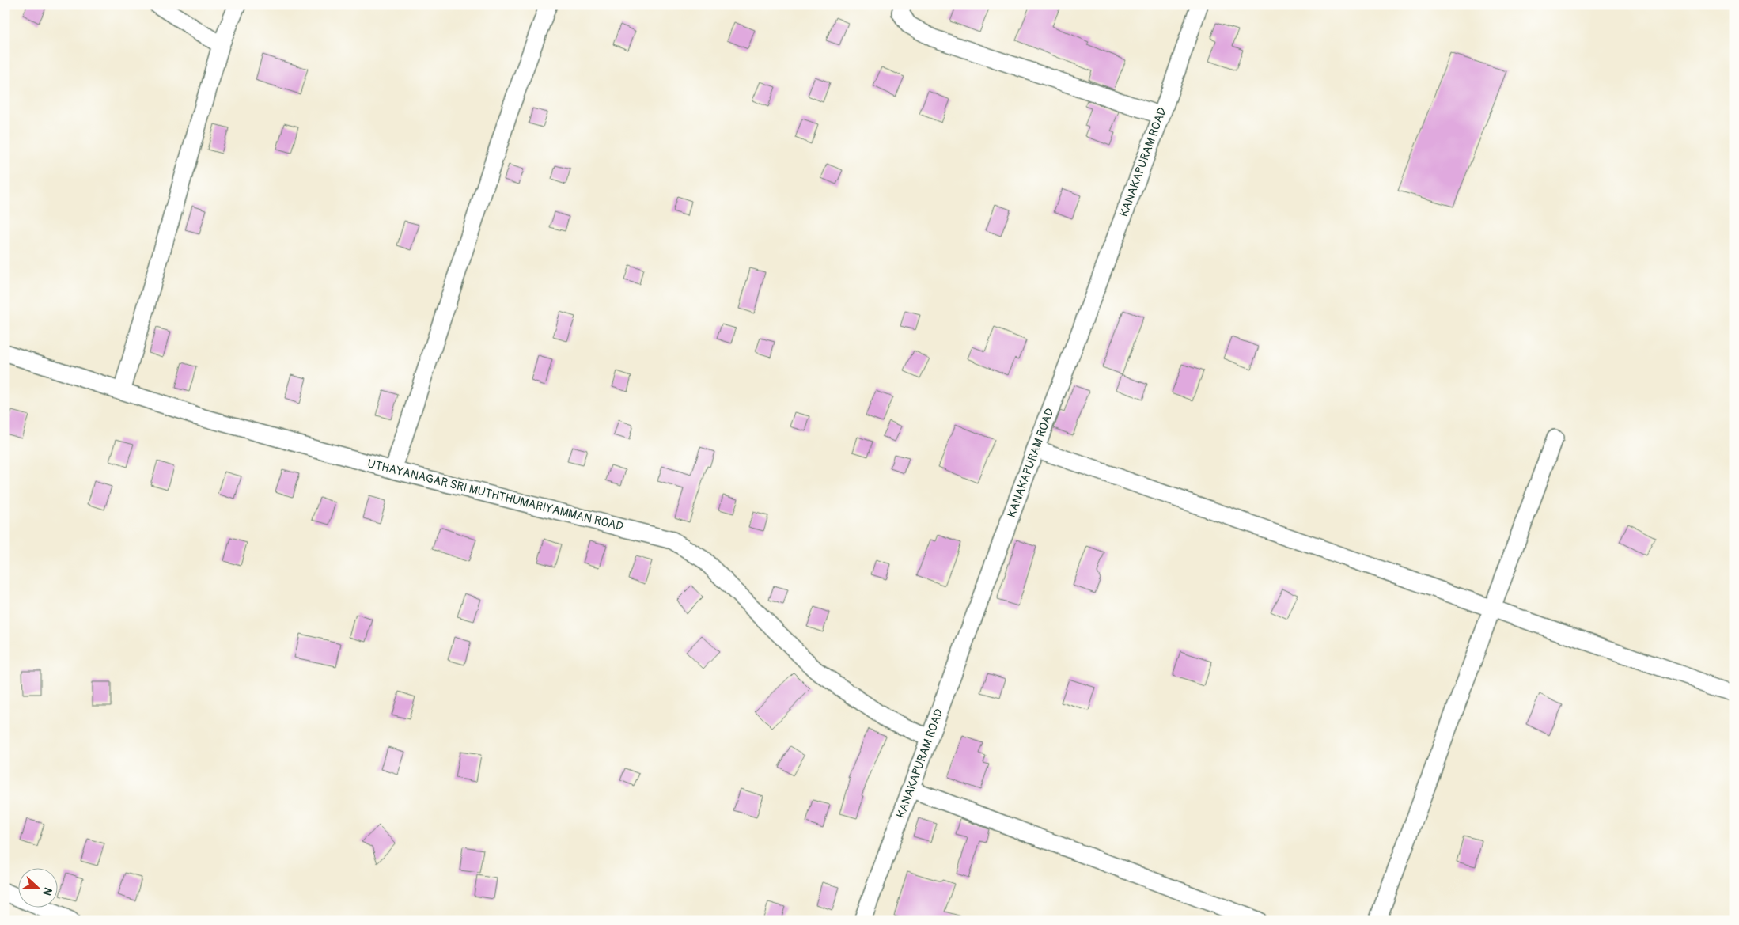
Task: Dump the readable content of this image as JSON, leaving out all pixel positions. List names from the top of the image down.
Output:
{
  "streets": {
    "street": ["KANAKAPURAM ROAD", "UTHAYANAGAR SRI MUTHTHUMARIYAMMAN ROAD"]
  },
  "crossings": [
    ["KANAKAPURAM ROAD", "UTHAYANAGAR SRI MUTHTHUMARIYAMMAN ROAD"]
  ],
  "north": "right"
}
